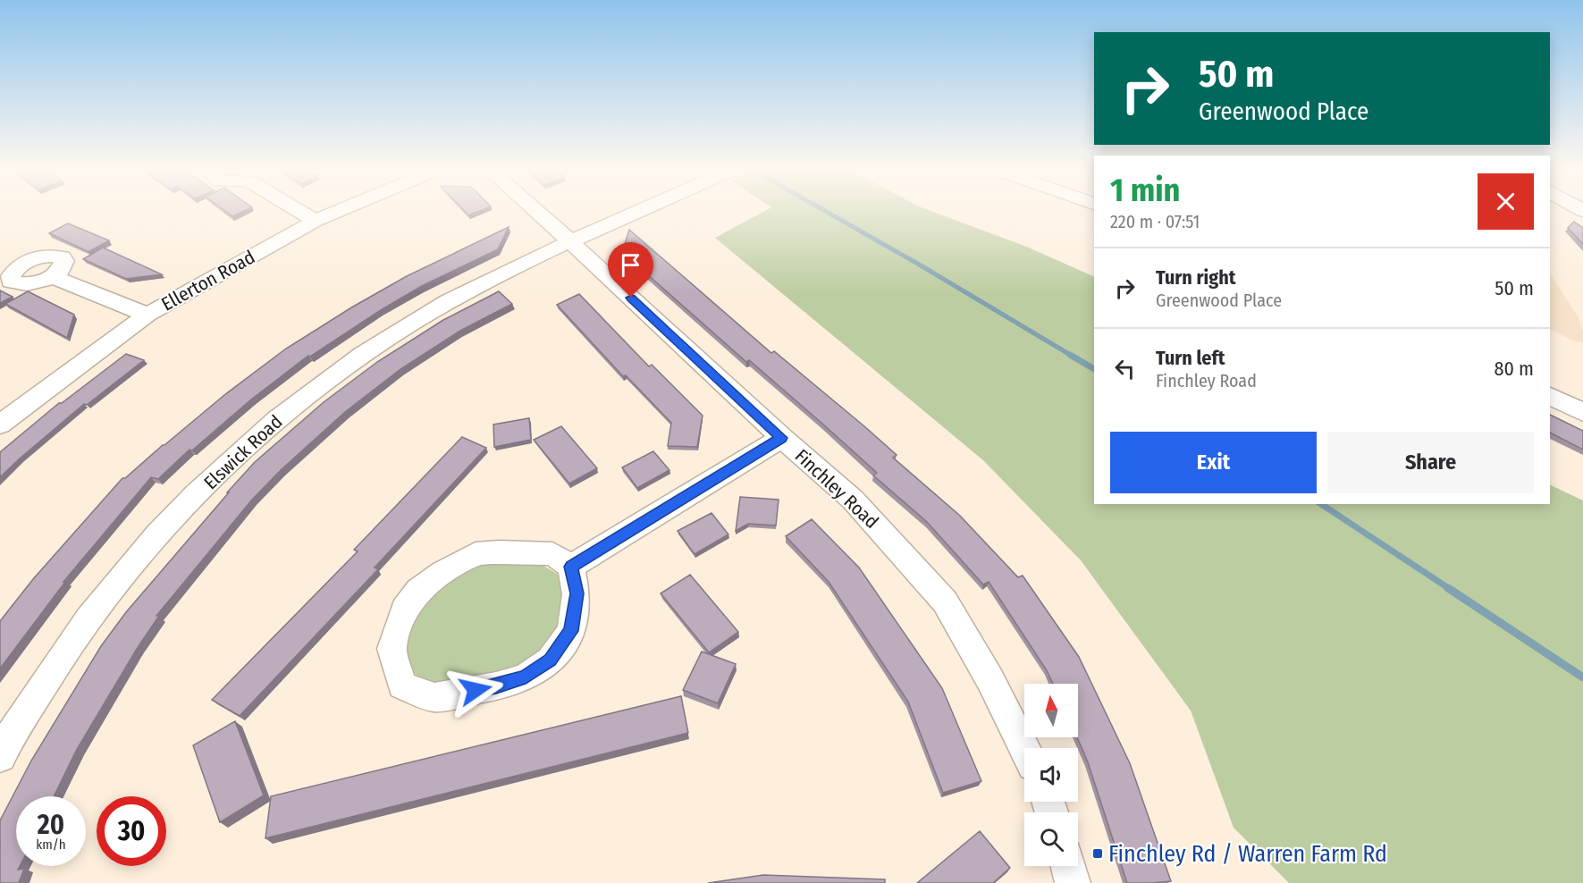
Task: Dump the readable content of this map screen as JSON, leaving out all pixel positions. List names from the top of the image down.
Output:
{
  "streets": {
    "street": ["Ellerton Road", "Elswick Road", "Finchley Road"]
  },
  "crossings": [
    ["Elswick Road", "Finchley Road"]
  ],
  "places": {
    "transit": ["Finchley Rd / Warren Farm Rd"]
  },
  "north": "top",
  "page": {
    "turn": ["50 m", "Greenwood Place"],
    "heading": ["1 min", "220 m · 07:51"],
    "list": [
      {
        "name": "Turn right",
        "note": "Greenwood Place",
        "value": "50 m"
      },
      {
        "name": "Turn left",
        "note": "Finchley Road",
        "value": "80 m"
      }
    ],
    "buttons": ["Exit", "Share"],
    "speed": "20 km/h",
    "limit": "30"
  }
}
